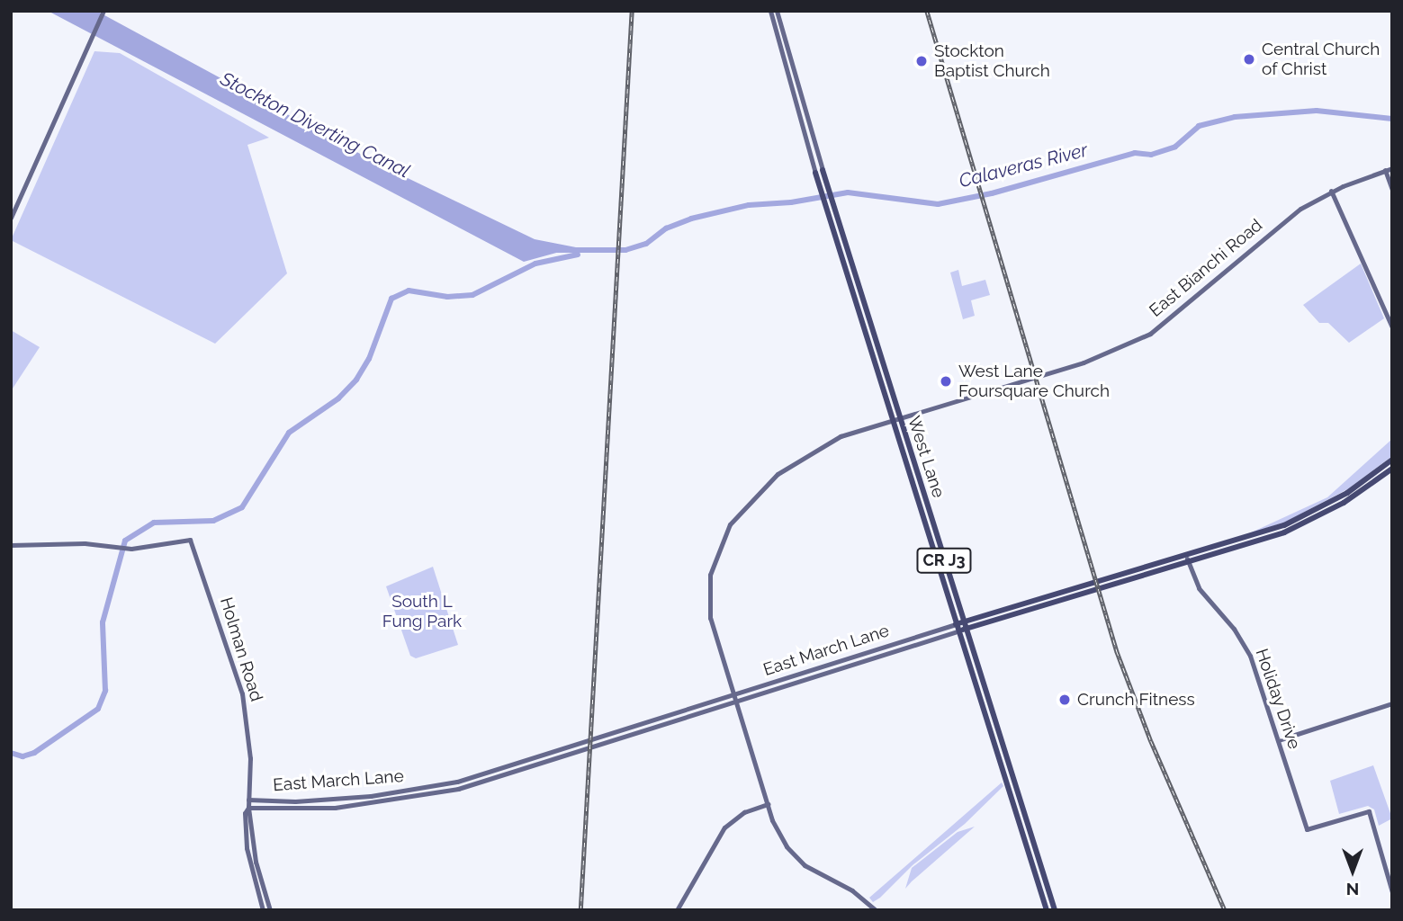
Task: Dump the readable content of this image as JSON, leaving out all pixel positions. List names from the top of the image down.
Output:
{
  "streets": {
    "main road": [
      "East Bianchi Road",
      "West Lane",
      "CR J3",
      "Holman Road",
      "East March Lane",
      "Holiday Drive"
    ]
  },
  "crossings": [
    ["East Bianchi Road", "West Lane"],
    ["East Bianchi Road", "East March Lane"],
    ["West Lane", "East March Lane"],
    ["Holman Road", "East March Lane"],
    ["East March Lane", "Holiday Drive"]
  ],
  "water": ["Stockton Diverting Canal", "Calaveras River"],
  "parks": ["South L Fung Park"],
  "places": [
    "Central Church of Christ",
    "Stockton Baptist Church",
    "West Lane Foursquare Church",
    "Crunch Fitness"
  ],
  "north": "bottom"
}
